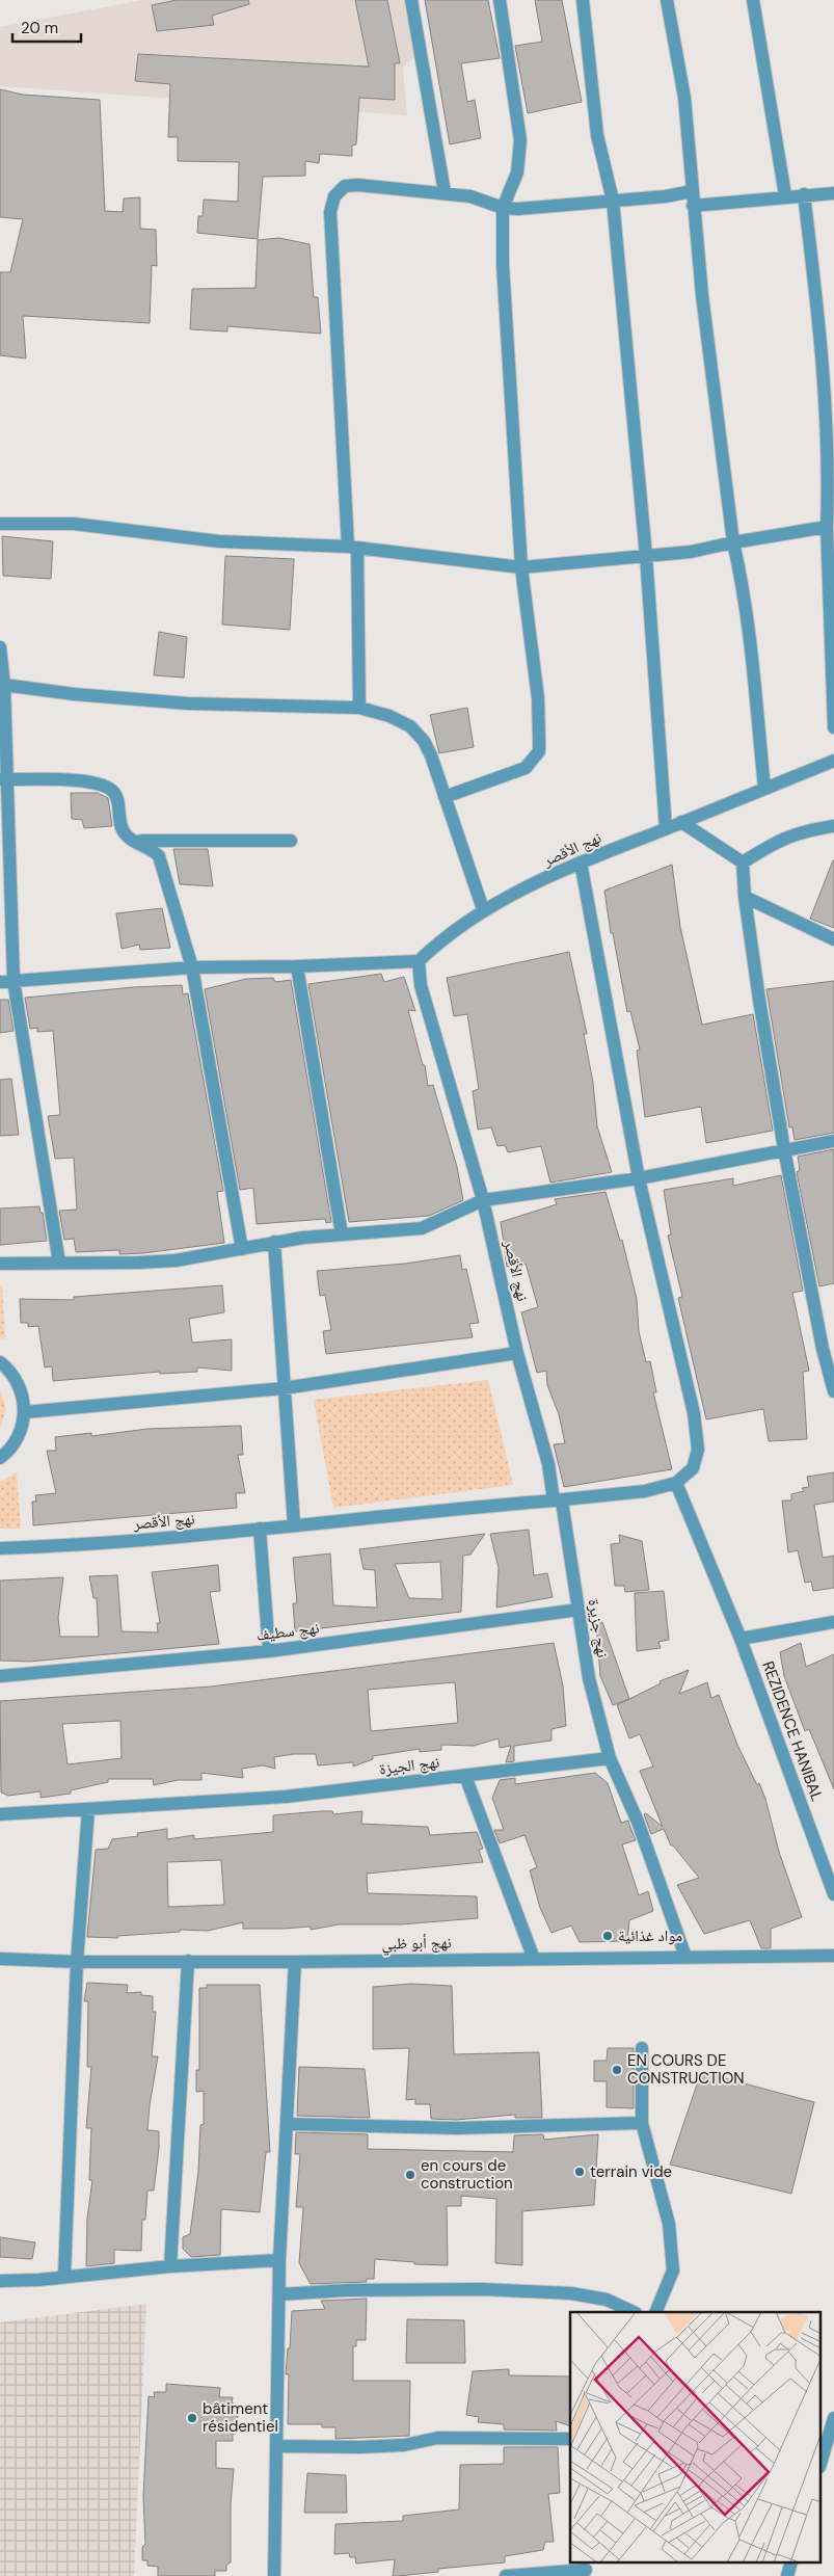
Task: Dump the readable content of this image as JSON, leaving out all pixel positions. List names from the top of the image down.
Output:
{
  "streets": {
    "street": [
      "نهج الأقصر",
      "نهج جزيرة",
      "نهج سطيف",
      "REZIDENCE HANIBAL",
      "نهج الجيزة",
      "نهج أبو ظبي"
    ]
  },
  "crossings": [
    ["نهج الأقصر", "نهج جزيرة"],
    ["نهج جزيرة", "نهج سطيف"],
    ["نهج جزيرة", "نهج الجيزة"]
  ],
  "places": [
    "مواد غذائية",
    "EN COURS DE CONSTRUCTION",
    "terrain vide",
    "en cours de construction",
    "bâtiment résidentiel"
  ],
  "scale_bar": "20 m"
}
